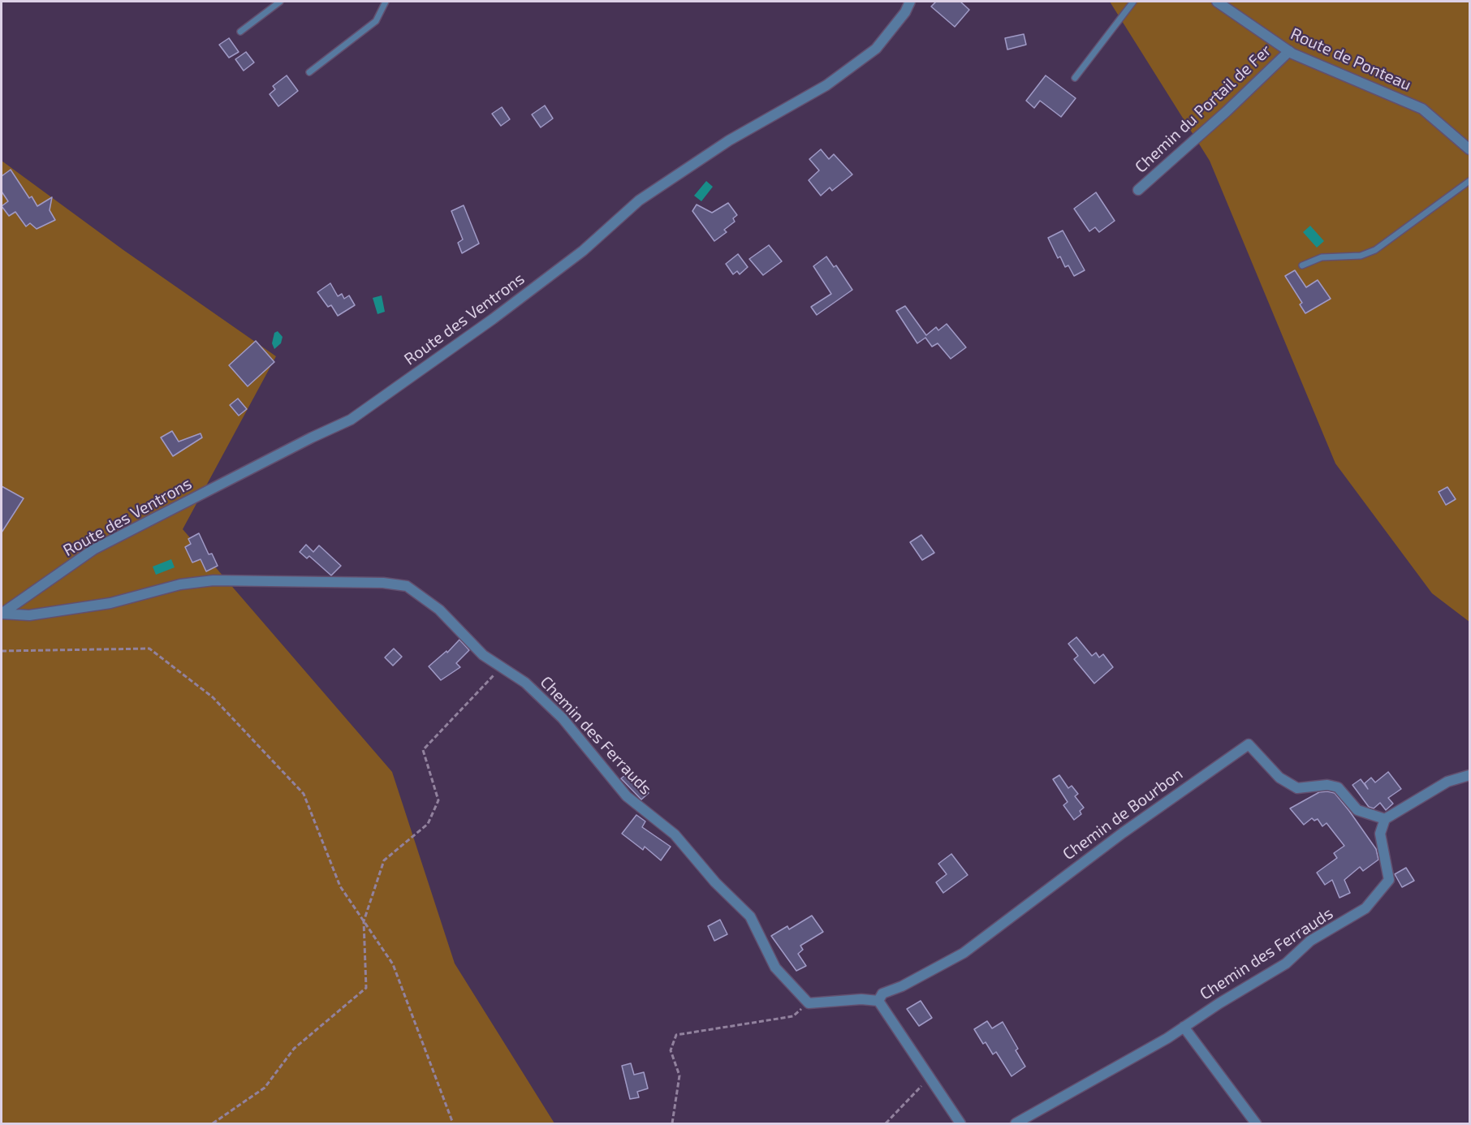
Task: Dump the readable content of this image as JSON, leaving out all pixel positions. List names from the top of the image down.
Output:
{
  "streets": {
    "street": [
      "Route de Ponteau",
      "Chemin du Portail de Fer",
      "Route des Ventrons",
      "Chemin des Ferrauds",
      "Chemin de Bourbon"
    ]
  },
  "crossings": [
    ["Route de Ponteau", "Chemin du Portail de Fer"],
    ["Route des Ventrons", "Chemin des Ferrauds"],
    ["Chemin des Ferrauds", "Chemin de Bourbon"]
  ]
}
